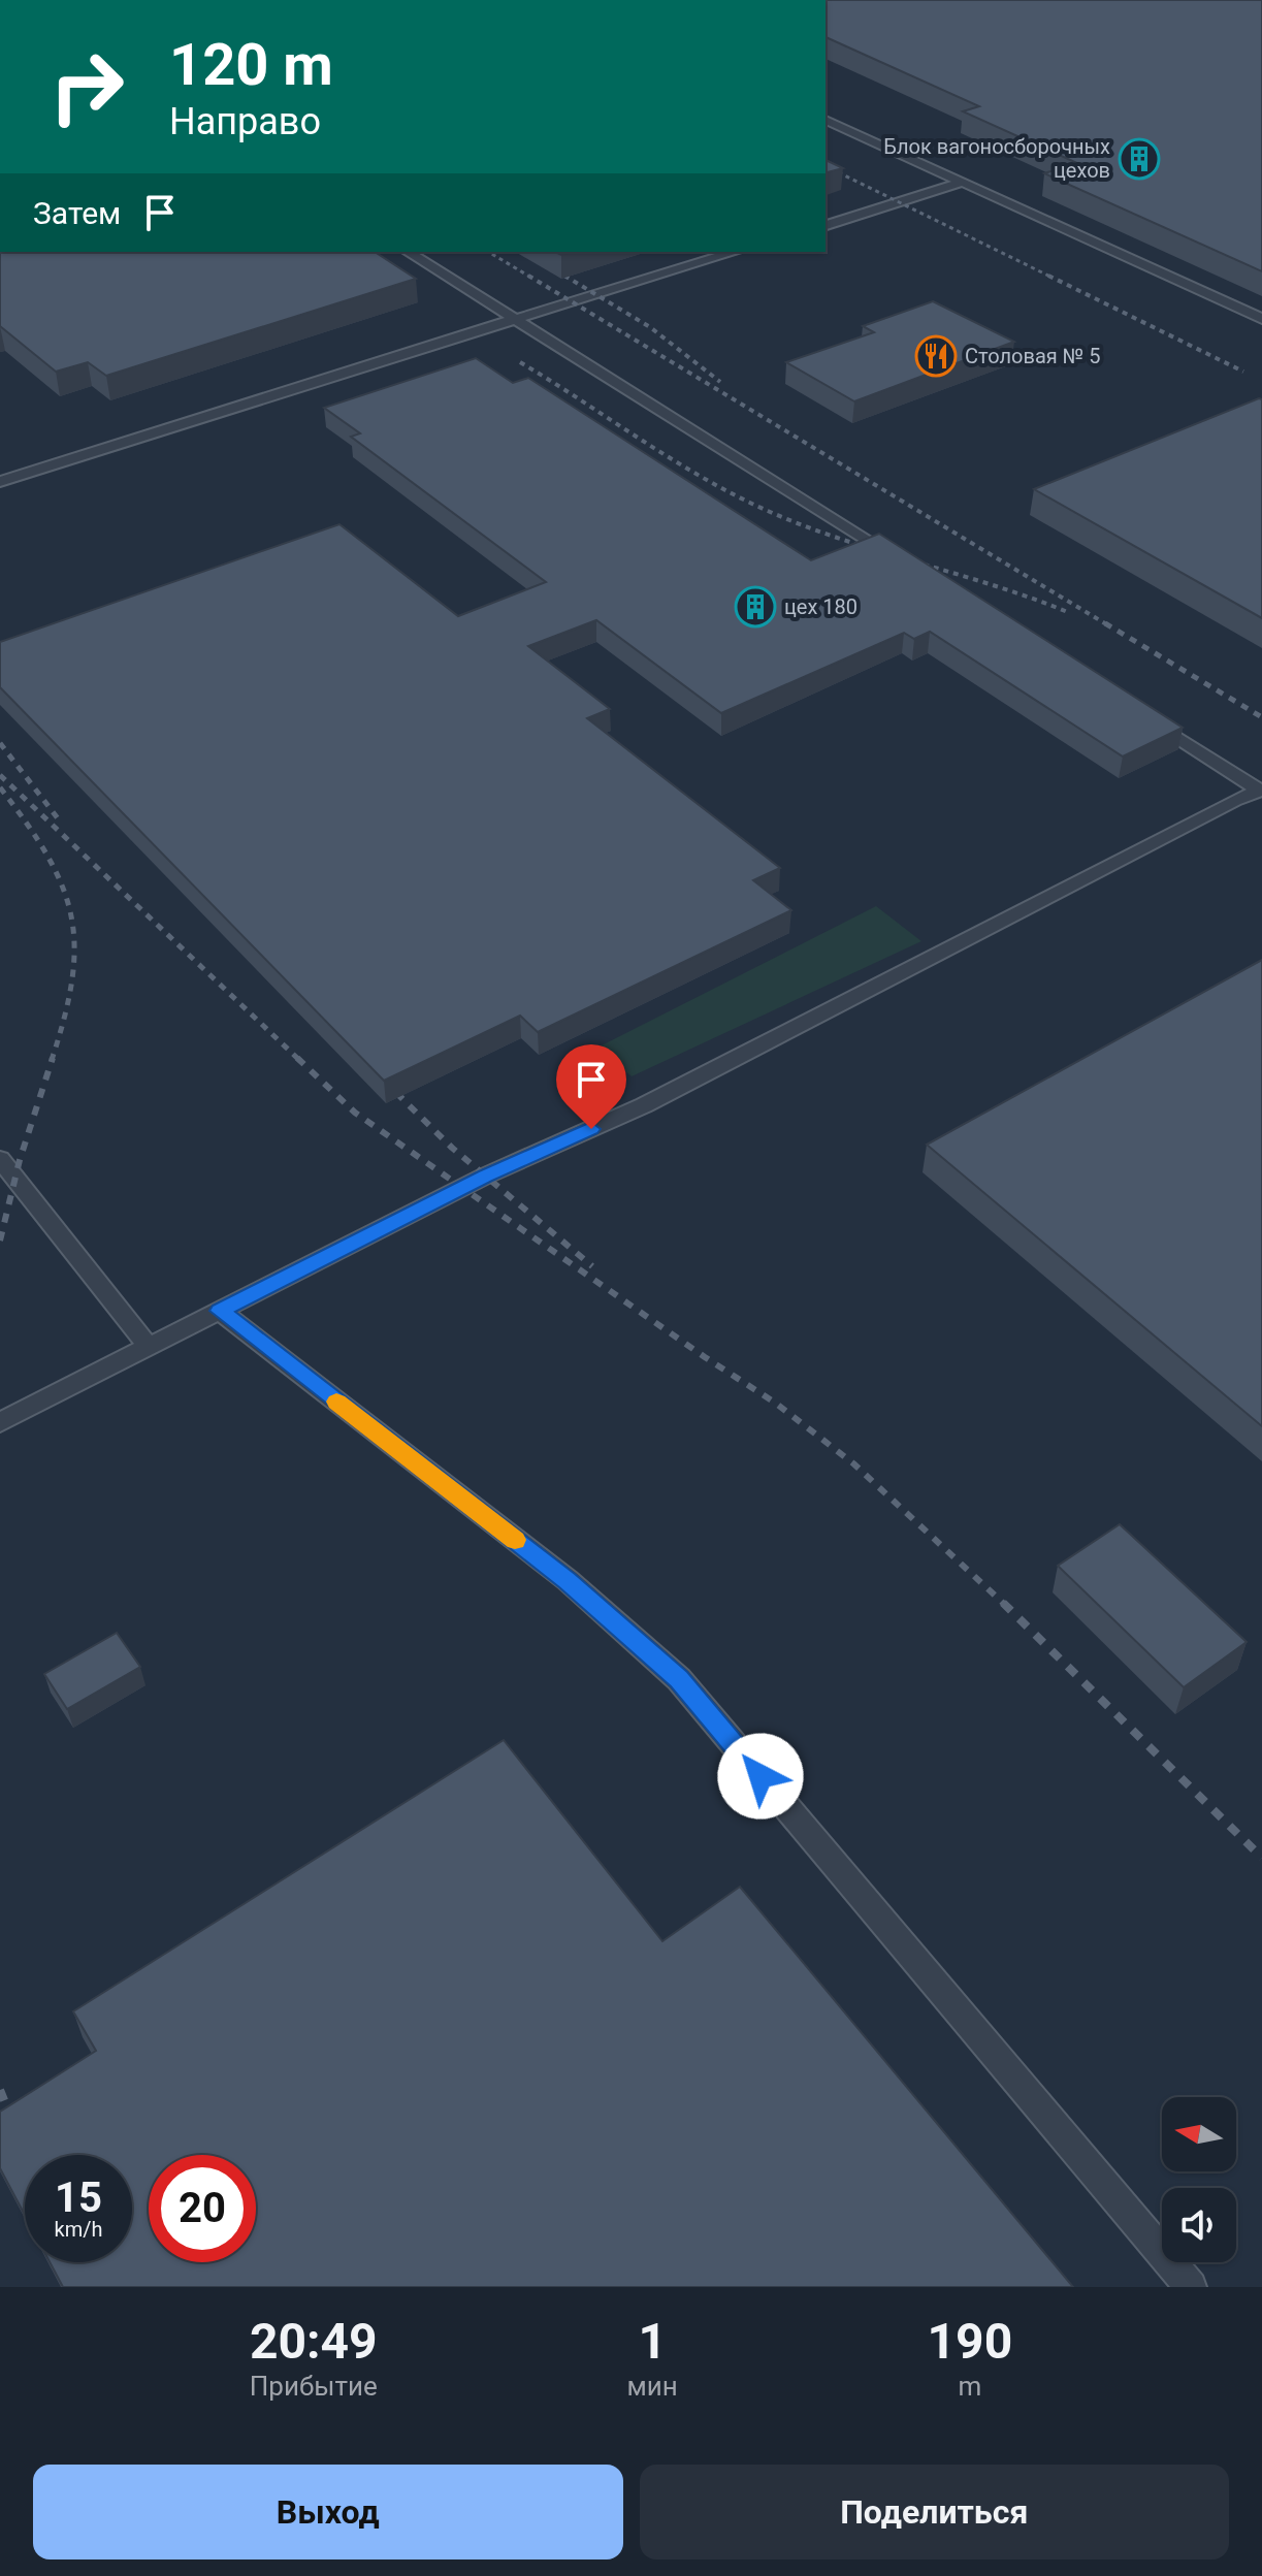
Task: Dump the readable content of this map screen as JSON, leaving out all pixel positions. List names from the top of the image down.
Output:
{
  "places": {
    "building": ["Блок вагоносборочных цехов", "цех 180"],
    "restaurant": ["Столовая № 5"]
  },
  "north": "left",
  "page": {
    "turn": ["120 m", "Направо"],
    "then": "Затем",
    "speed": "15 km/h",
    "limit": "20",
    "eta": [
      "20:49",
      "Прибытие",
      "1",
      "мин",
      "190",
      "m"
    ],
    "buttons": ["Выход", "Поделиться"]
  }
}
